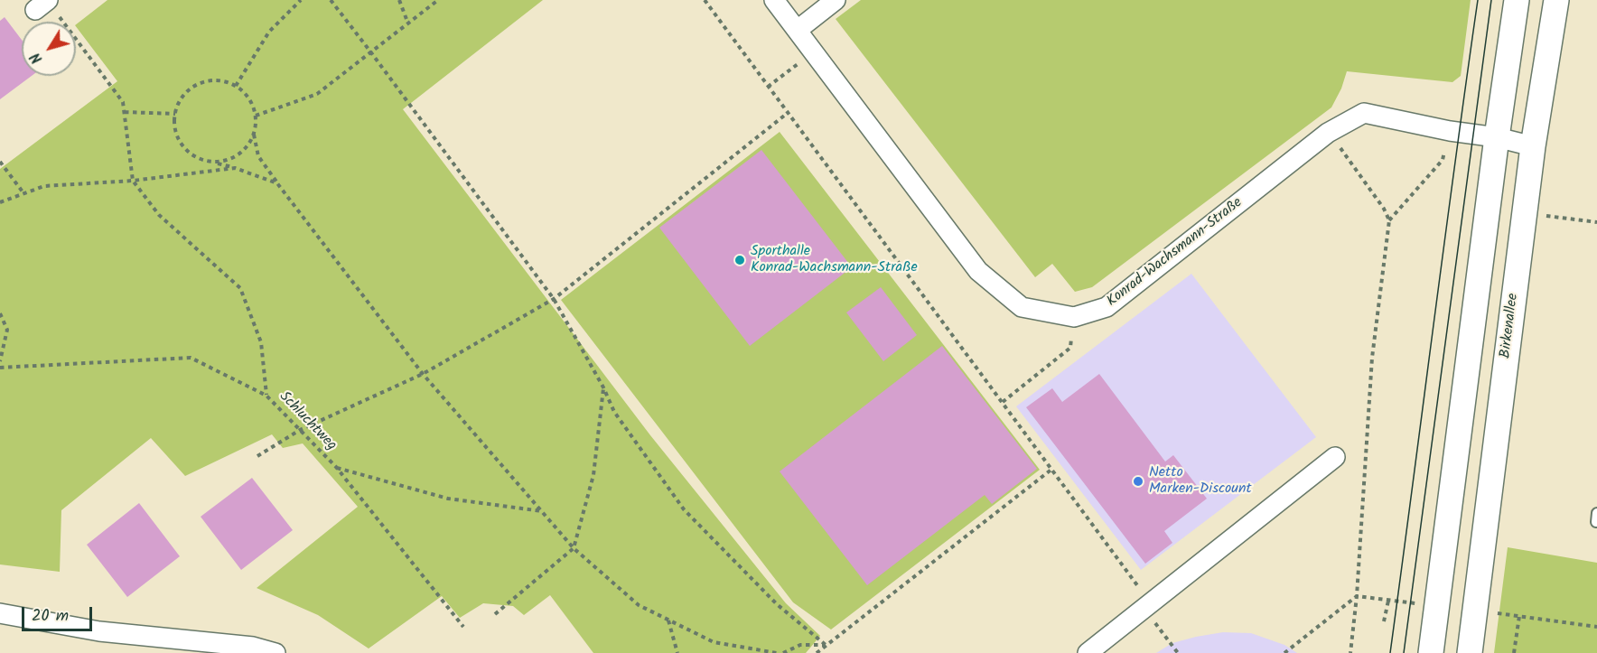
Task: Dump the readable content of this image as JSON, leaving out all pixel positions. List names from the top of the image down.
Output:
{
  "streets": {
    "street": ["Konrad-Wachsmann-Straße", "Birkenallee"],
    "path": ["Schluchtweg"]
  },
  "crossings": [
    ["Konrad-Wachsmann-Straße", "Birkenallee"]
  ],
  "places": ["Sporthalle Konrad-Wachsmann-Straße", "Netto Marken-Discount"],
  "scale_bar": "20 m",
  "north": "bottom left"
}
